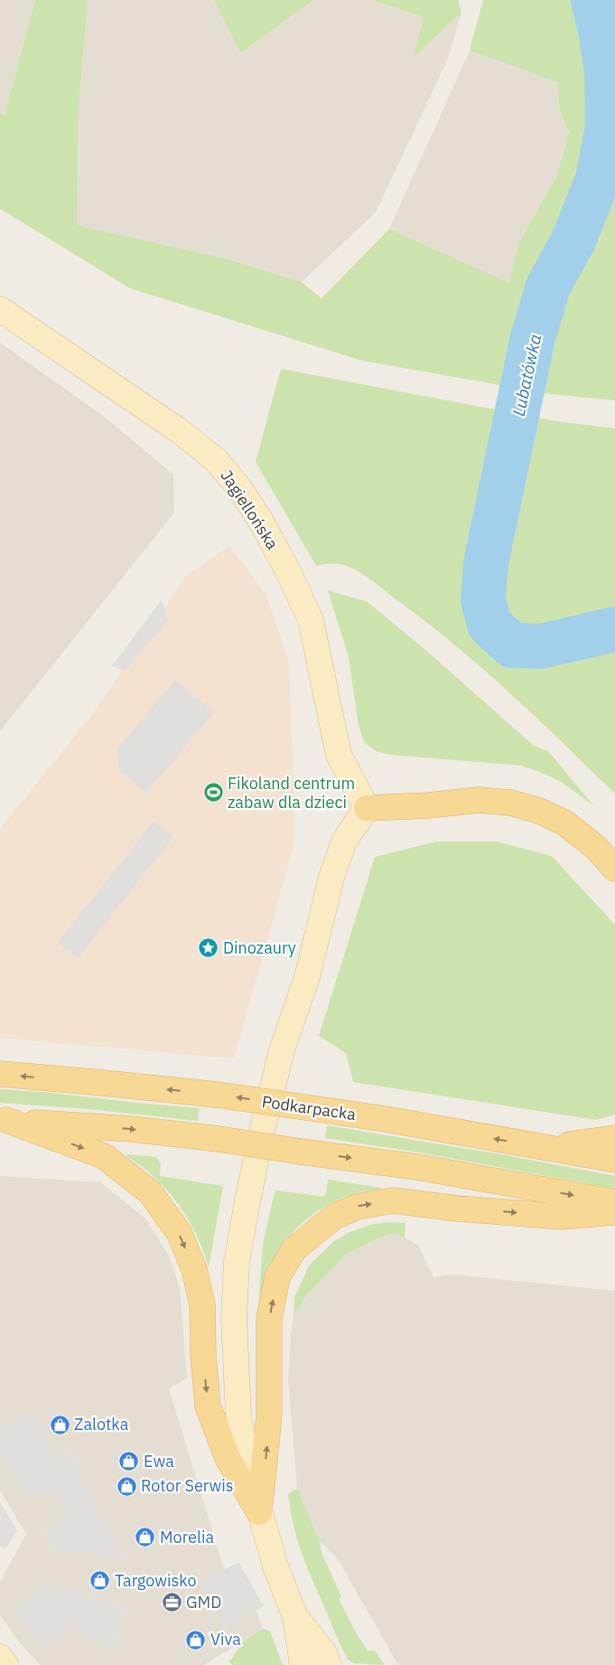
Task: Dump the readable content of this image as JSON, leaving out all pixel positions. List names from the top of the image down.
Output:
{
  "streets": {
    "main road": ["Podkarpacka"],
    "street": ["Jagiellońska"]
  },
  "water": ["Lubatówka"],
  "places": {
    "sports": ["Fikoland centrum zabaw dla dzieci"],
    "place": ["Dinozaury"],
    "shop": [
      "Zalotka",
      "Ewa",
      "Rotor Serwis",
      "Morelia",
      "Targowisko",
      "Viva"
    ],
    "office": ["GMD"]
  }
}
